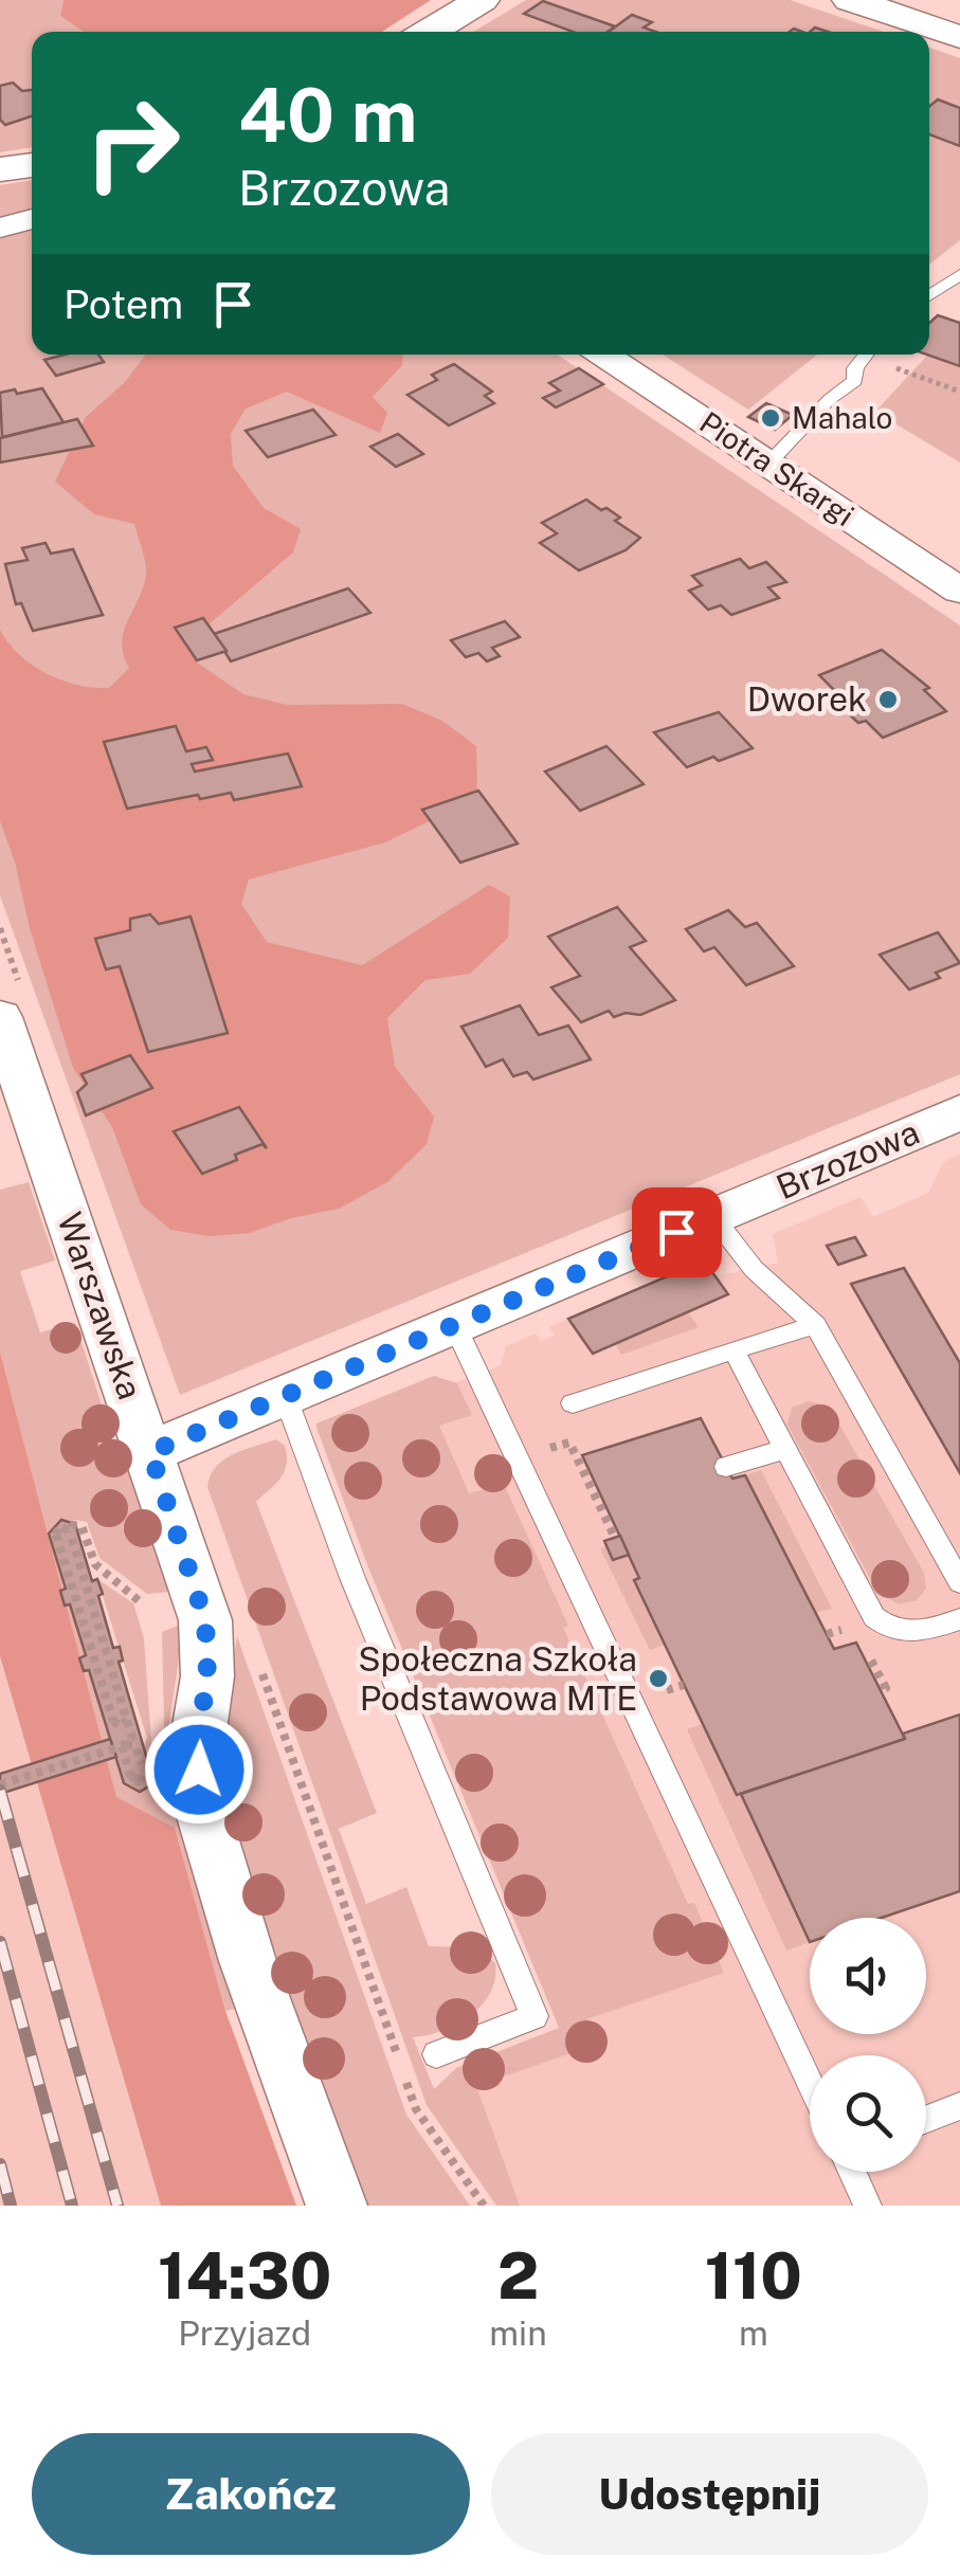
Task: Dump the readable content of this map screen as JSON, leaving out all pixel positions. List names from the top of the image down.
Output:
{
  "streets": {
    "street": ["Piotra Skargi", "Brzozowa", "Warszawska"]
  },
  "crossings": [
    ["Brzozowa", "Warszawska"]
  ],
  "places": ["Mahalo", "Dworek", "Społeczna Szkoła Podstawowa MTE"],
  "page": {
    "turn": ["40 m", "Brzozowa"],
    "then": "Potem",
    "eta": [
      "14:30",
      "Przyjazd",
      "2",
      "min",
      "110",
      "m"
    ],
    "buttons": ["Zakończ", "Udostępnij"]
  }
}
